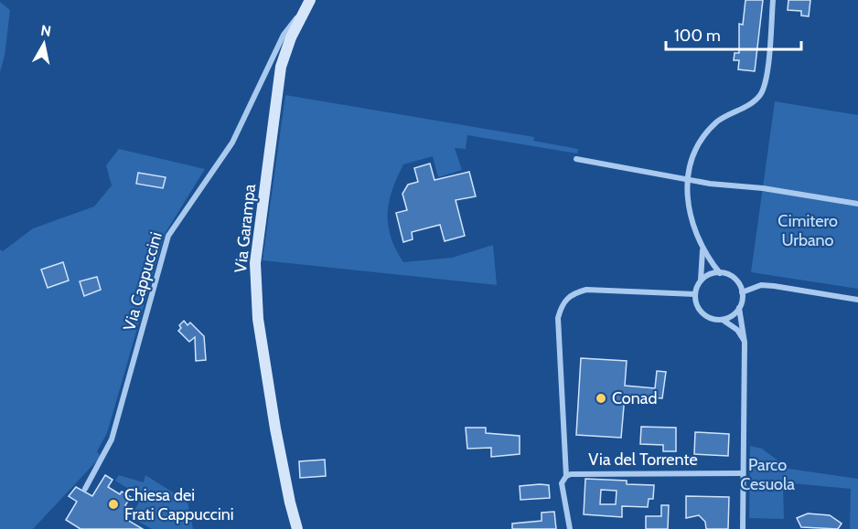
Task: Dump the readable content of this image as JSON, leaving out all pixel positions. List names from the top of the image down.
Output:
{
  "streets": {
    "street": ["Via Garampa", "Via Cappuccini", "Via del Torrente"]
  },
  "crossings": [
    ["Via Garampa", "Via Cappuccini"]
  ],
  "parks": ["Cimitero Urbano", "Parco Cesuola"],
  "places": ["Conad", "Chiesa dei Frati Cappuccini"],
  "scale_bar": "100 m",
  "north": "top"
}
